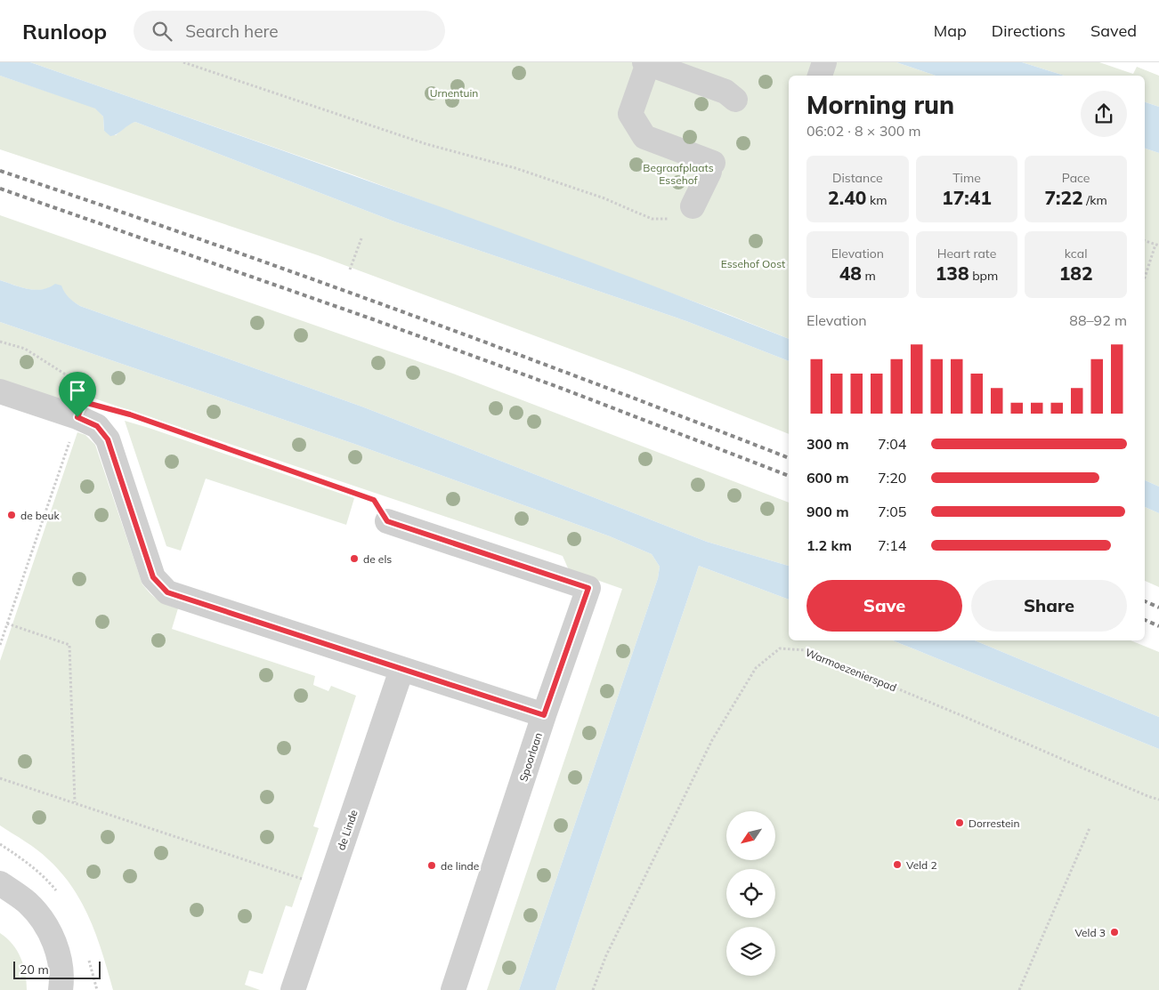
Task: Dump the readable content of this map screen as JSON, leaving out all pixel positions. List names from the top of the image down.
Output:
{
  "streets": {
    "street": ["Spoorlaan", "de Linde"],
    "path": ["Warmoezenierspad"]
  },
  "parks": ["Urnentuin", "Begraafplaats Essehof", "Essehof Oost"],
  "places": [
    "de beuk",
    "de els",
    "Dorrestein",
    "Veld 2",
    "de linde",
    "Veld 3"
  ],
  "scale_bar": "20 m",
  "north": "bottom left",
  "page": {
    "header": "Runloop",
    "search": "Search here",
    "nav": ["Map", "Directions", "Saved"],
    "heading": ["Morning run", "06:02 · 8 × 300 m"],
    "stats": [
      ["Distance", "2.40 km"],
      ["Time", "17:41"],
      ["Pace", "7:22 /km"],
      ["Elevation", "48 m"],
      ["Heart rate", "138 bpm"],
      ["kcal", "182"]
    ],
    "chart": ["Elevation", "88–92 m"],
    "list": [
      {
        "name": "300 m",
        "note": "7:04"
      },
      {
        "name": "600 m",
        "note": "7:20"
      },
      {
        "name": "900 m",
        "note": "7:05"
      },
      {
        "name": "1.2 km",
        "note": "7:14"
      }
    ],
    "buttons": ["Save", "Share"],
    "scale": "20 m"
  }
}
